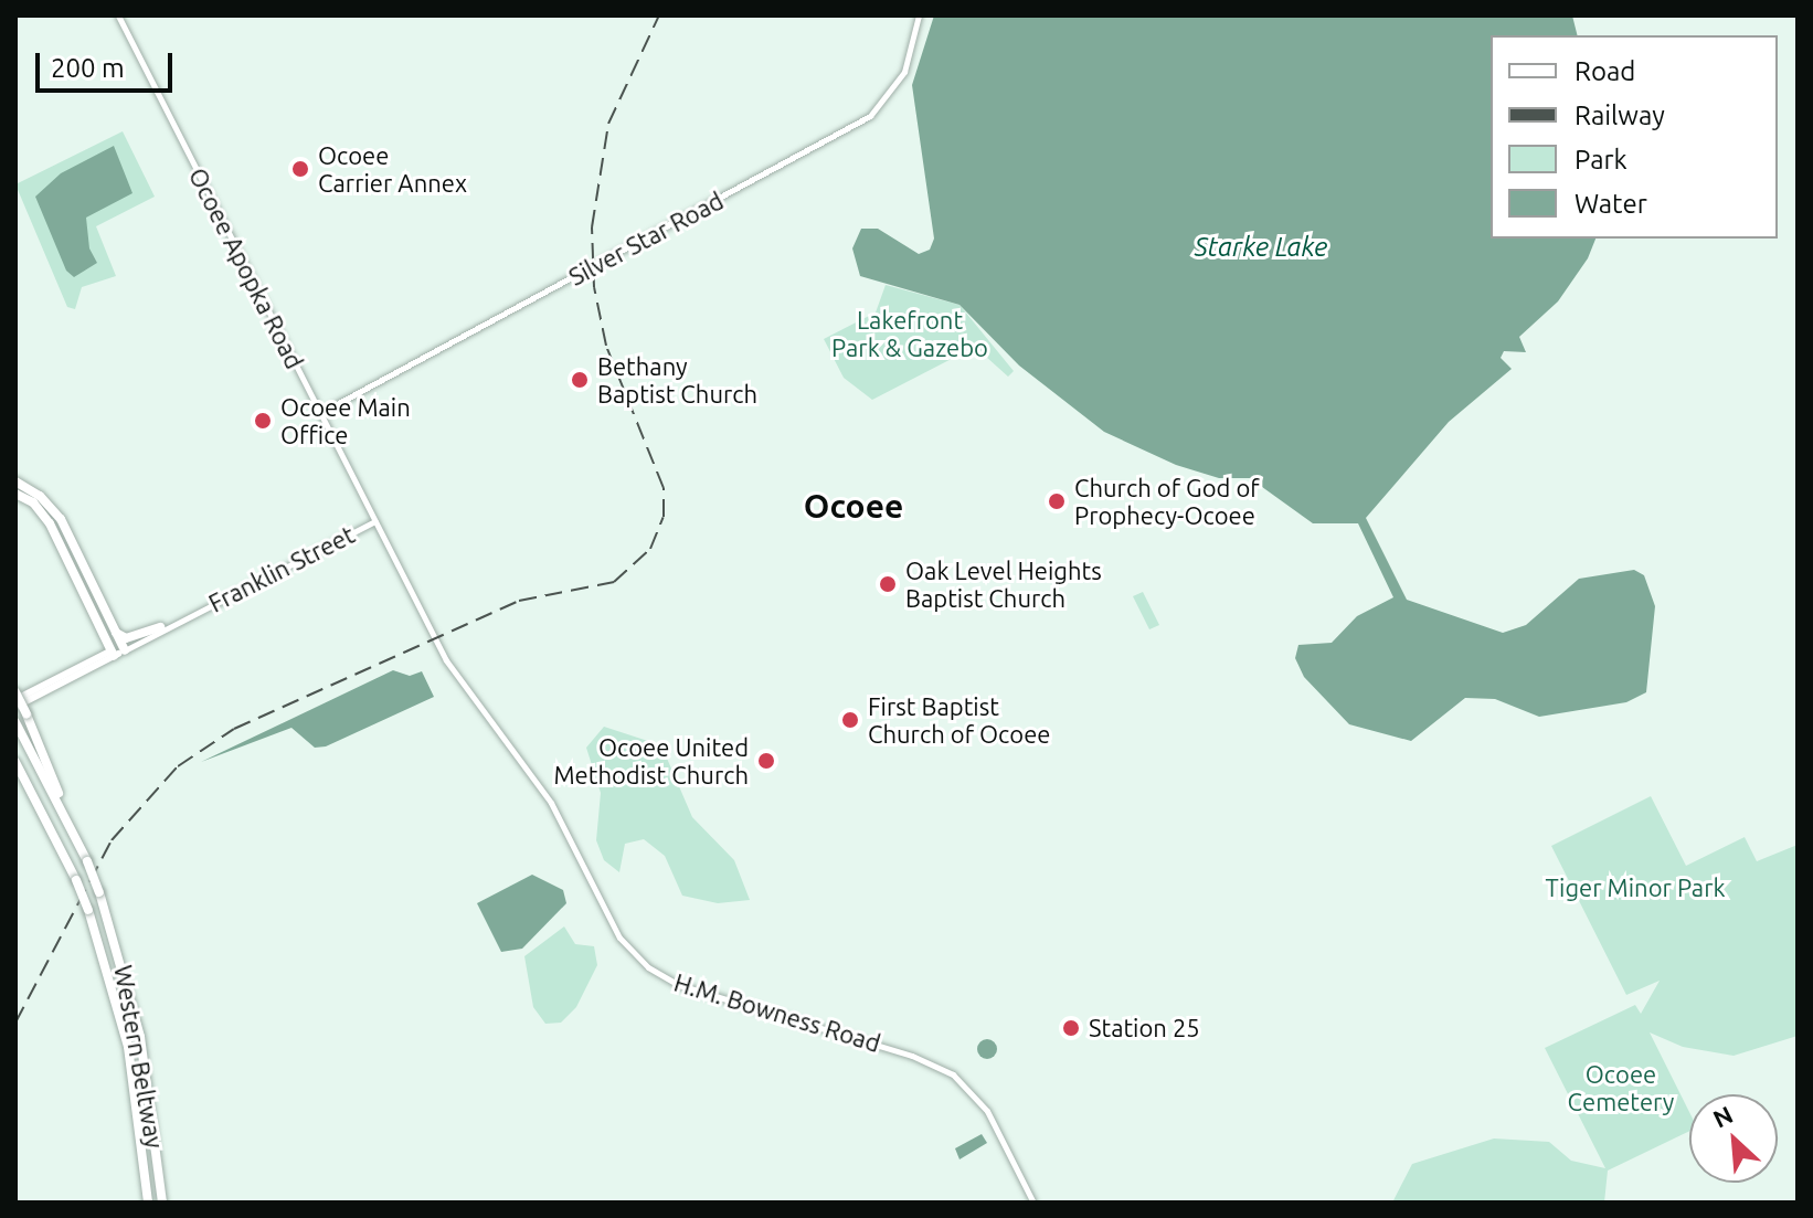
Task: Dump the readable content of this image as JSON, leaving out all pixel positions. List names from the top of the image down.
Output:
{
  "streets": {
    "highway": ["Western Beltway"],
    "main road": [
      "Silver Star Road",
      "Ocoee Apopka Road",
      "Franklin Street",
      "H.M. Bowness Road"
    ]
  },
  "crossings": [
    ["Silver Star Road", "Ocoee Apopka Road"],
    ["Ocoee Apopka Road", "Franklin Street"],
    ["Ocoee Apopka Road", "H.M. Bowness Road"],
    ["Franklin Street", "H.M. Bowness Road"]
  ],
  "districts": ["Ocoee"],
  "water": ["Starke Lake"],
  "parks": ["Lakefront Park & Gazebo", "Tiger Minor Park", "Ocoee Cemetery"],
  "places": [
    "Ocoee Carrier Annex",
    "Bethany Baptist Church",
    "Ocoee Main Office",
    "Church of God of Prophecy-Ocoee",
    "Oak Level Heights Baptist Church",
    "First Baptist Church of Ocoee",
    "Ocoee United Methodist Church",
    "Station 25"
  ],
  "legend": [
    "Road",
    "Railway",
    "Park",
    "Water"
  ],
  "scale_bar": "200 m",
  "north": "top left"
}
